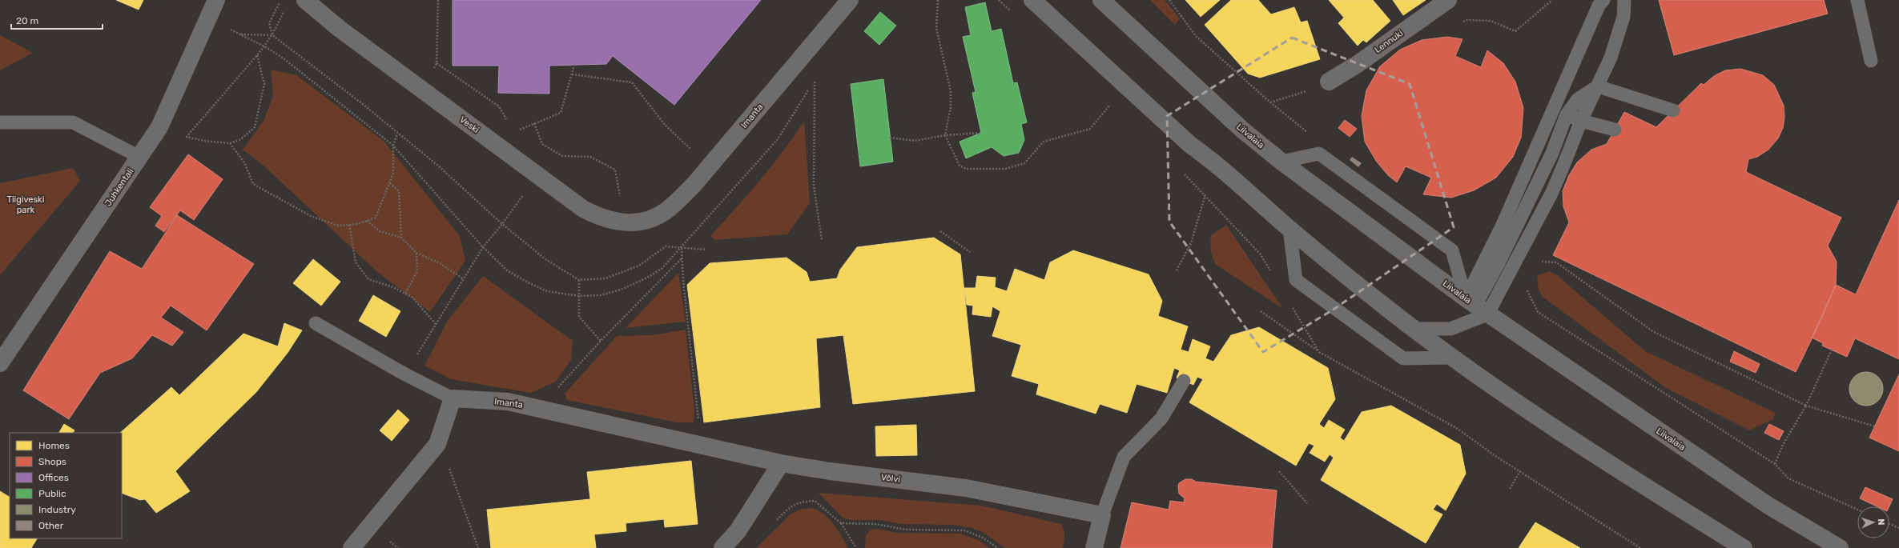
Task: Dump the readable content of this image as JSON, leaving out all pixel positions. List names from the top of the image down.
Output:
{
  "streets": {
    "main road": ["Liivalaia"],
    "street": [
      "Lennuki",
      "Imanta",
      "Veski",
      "Juhkentali",
      "Võlvi"
    ]
  },
  "crossings": [
    ["Imanta", "Veski"],
    ["Imanta", "Võlvi"]
  ],
  "parks": ["Tiigiveski park"],
  "legend": [
    "Homes",
    "Shops",
    "Offices",
    "Public",
    "Industry",
    "Other"
  ],
  "scale_bar": "20 m",
  "north": "right"
}
